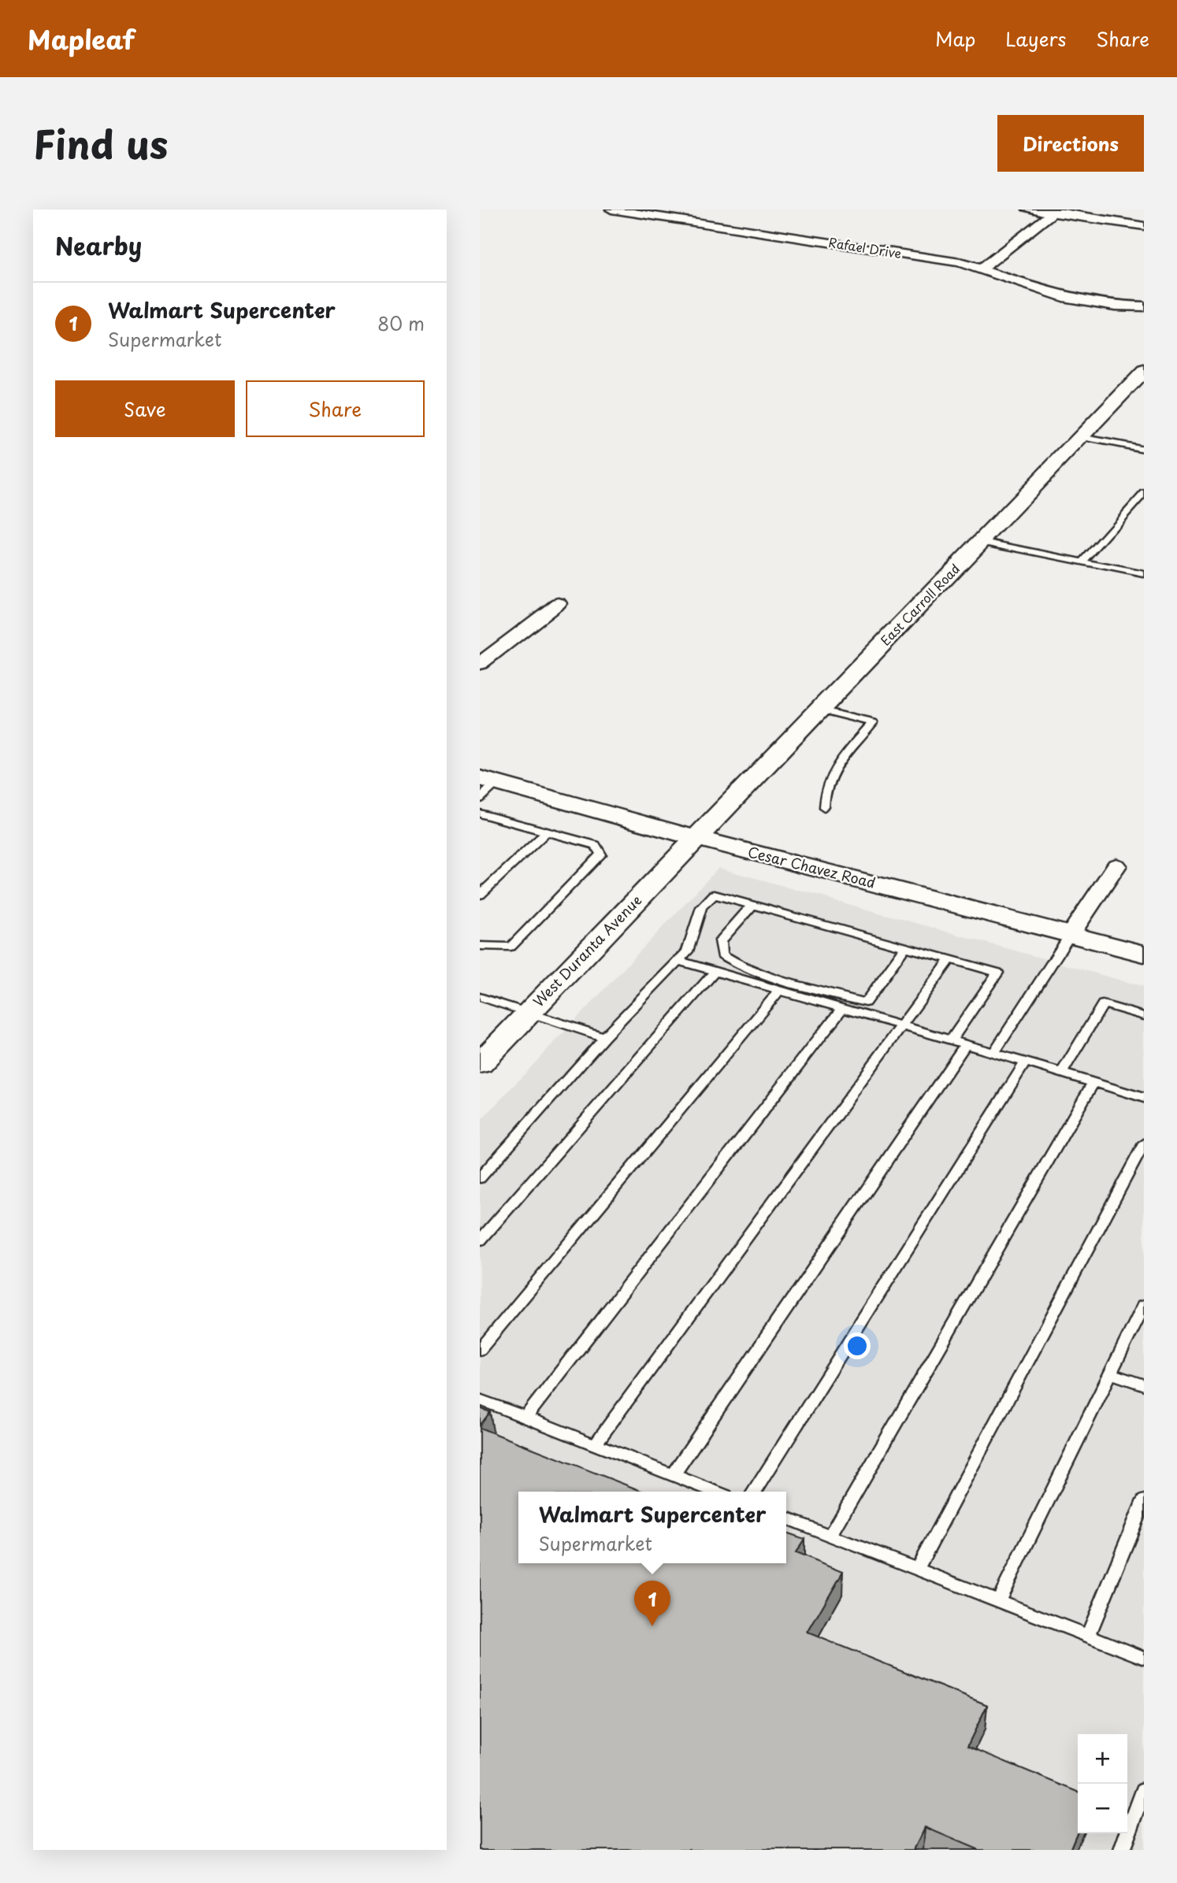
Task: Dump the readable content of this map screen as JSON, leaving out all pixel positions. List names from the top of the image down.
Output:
{
  "streets": {
    "street": [
      "Rafael Drive",
      "East Carroll Road",
      "Cesar Chavez Road",
      "West Duranta Avenue"
    ]
  },
  "crossings": [
    ["East Carroll Road", "Cesar Chavez Road"],
    ["East Carroll Road", "West Duranta Avenue"],
    ["Cesar Chavez Road", "West Duranta Avenue"]
  ],
  "page": {
    "header": "Mapleaf",
    "nav": ["Map", "Layers", "Share"],
    "title": "Find us",
    "buttons": [
      "Directions",
      ["Save", "Share"]
    ],
    "heading": "Nearby",
    "list": [
      {
        "mark": "1",
        "name": "Walmart Supercenter",
        "note": "Supermarket",
        "value": "80 m"
      }
    ],
    "popup": ["Walmart Supercenter", "Supermarket"],
    "pins": "1",
    "map_buttons": ["+", "−"]
  }
}
